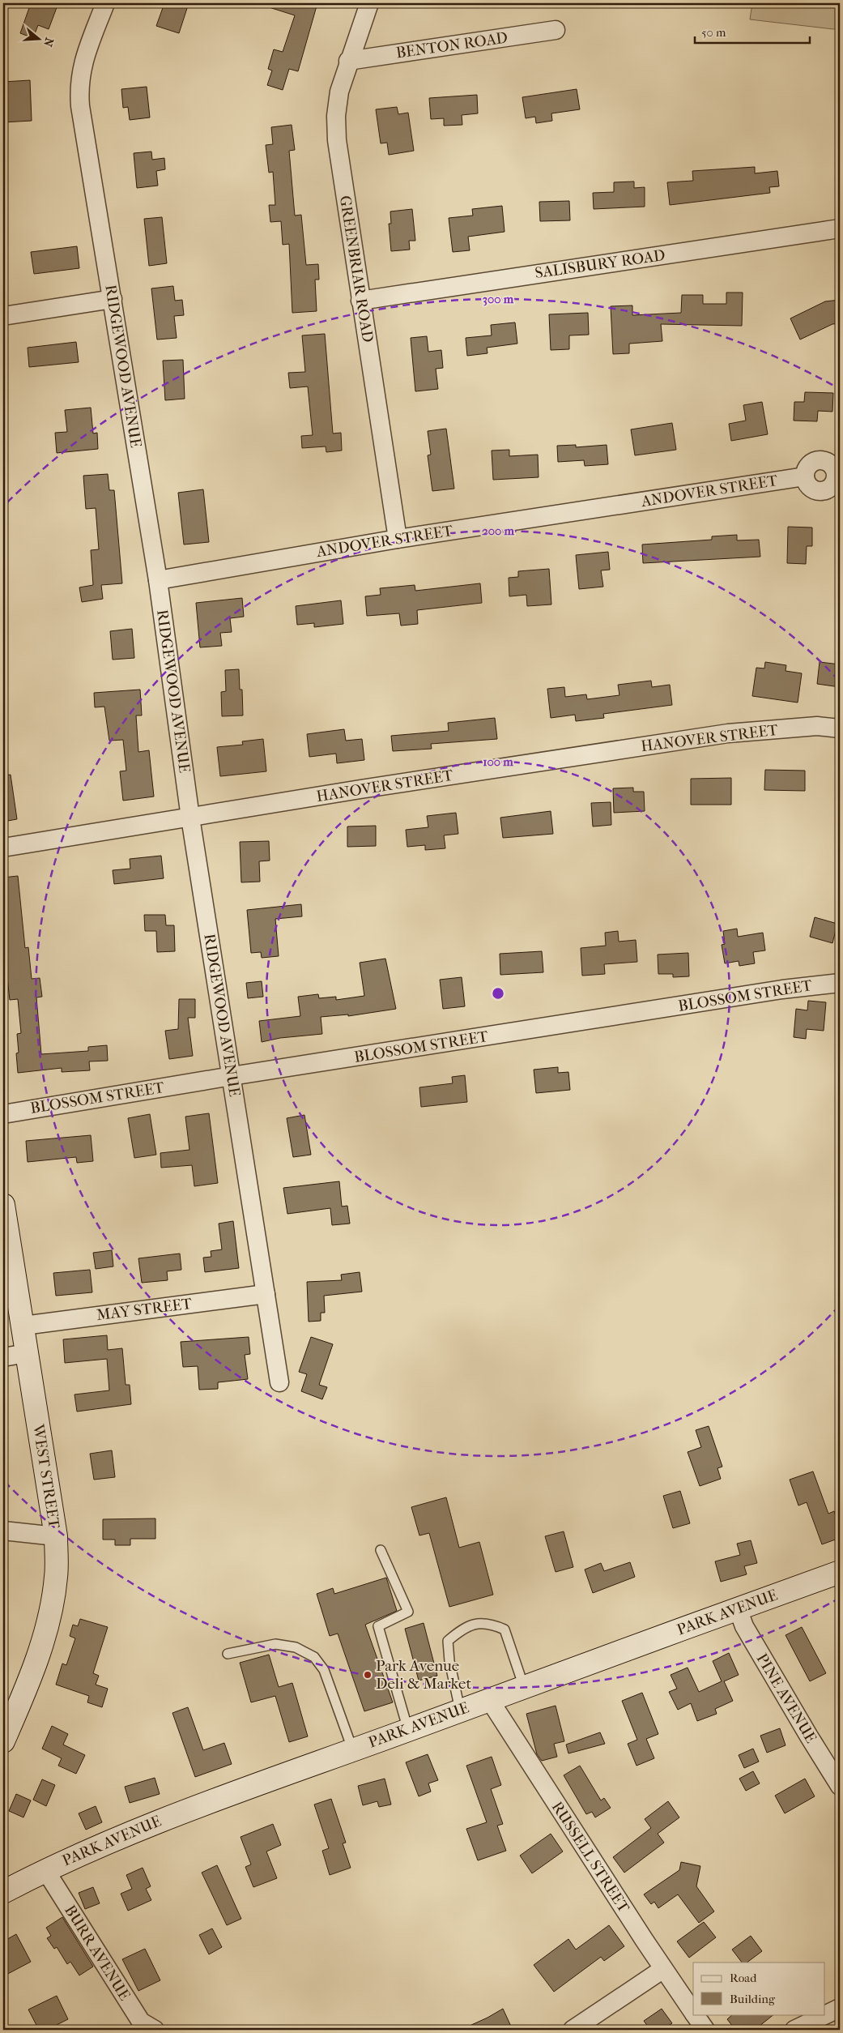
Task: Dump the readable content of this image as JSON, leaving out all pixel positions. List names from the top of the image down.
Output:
{
  "streets": {
    "street": [
      "BENTON ROAD",
      "SALISBURY ROAD",
      "GREENBRIAR ROAD",
      "RIDGEWOOD AVENUE",
      "ANDOVER STREET",
      "HANOVER STREET",
      "BLOSSOM STREET",
      "MAY STREET",
      "WEST STREET",
      "PARK AVENUE",
      "PINE AVENUE",
      "RUSSELL STREET",
      "BURR AVENUE"
    ]
  },
  "crossings": [
    ["BENTON ROAD", "GREENBRIAR ROAD"],
    ["SALISBURY ROAD", "GREENBRIAR ROAD"],
    ["GREENBRIAR ROAD", "ANDOVER STREET"],
    ["RIDGEWOOD AVENUE", "ANDOVER STREET"],
    ["RIDGEWOOD AVENUE", "HANOVER STREET"],
    ["RIDGEWOOD AVENUE", "BLOSSOM STREET"],
    ["RIDGEWOOD AVENUE", "MAY STREET"],
    ["MAY STREET", "WEST STREET"],
    ["PARK AVENUE", "PINE AVENUE"],
    ["PARK AVENUE", "RUSSELL STREET"],
    ["PARK AVENUE", "BURR AVENUE"]
  ],
  "places": ["Park Avenue Deli & Market"],
  "legend": ["Road", "Building"],
  "scale_bar": "50 m",
  "north": "right",
  "rings": ["300 m", "200 m", "100 m"]
}
